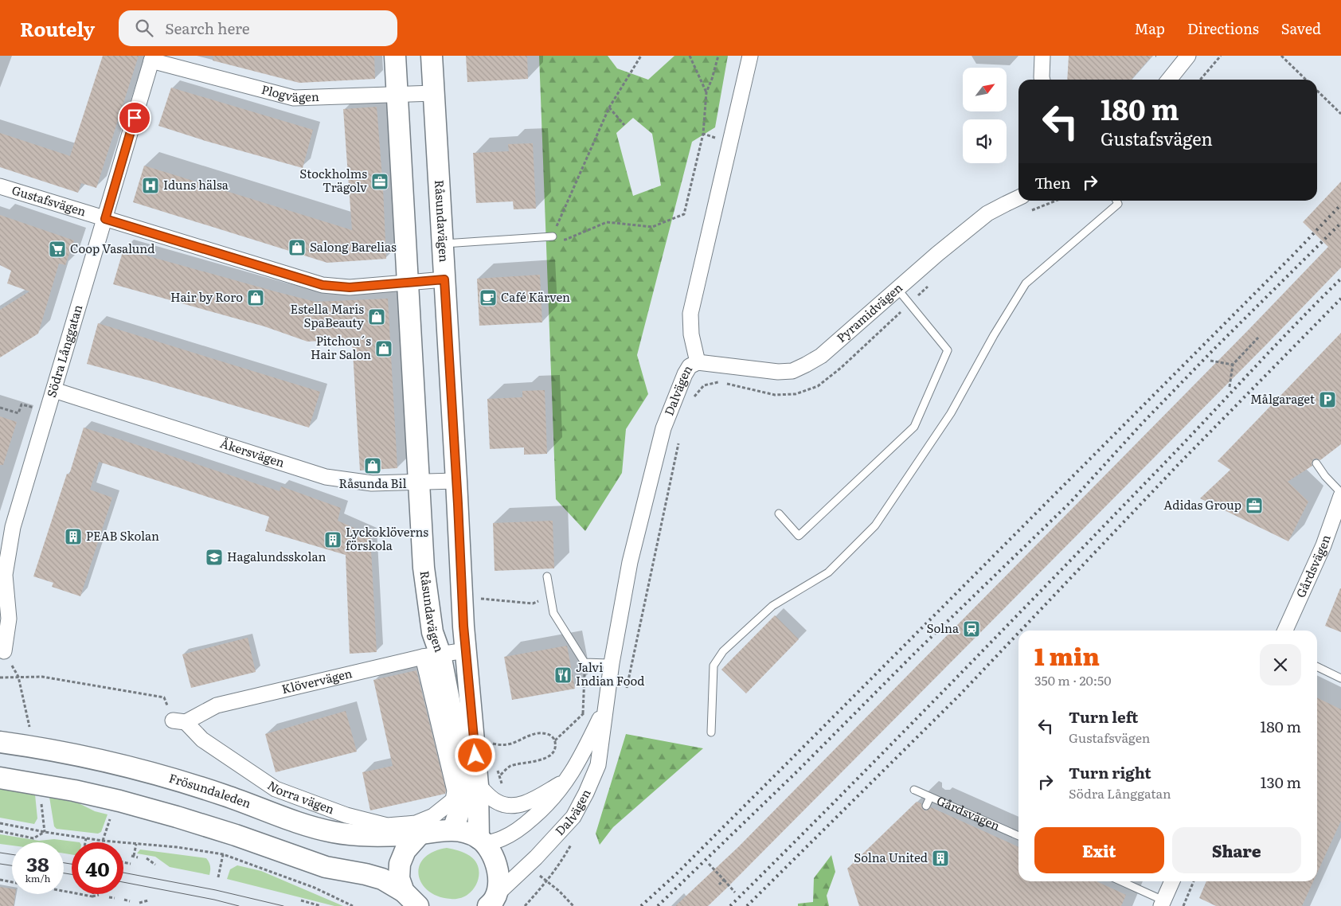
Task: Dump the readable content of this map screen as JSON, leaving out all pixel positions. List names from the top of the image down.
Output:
{
  "streets": {
    "street": [
      "Plogvägen",
      "Gustafsvägen",
      "Råsundavägen",
      "Pyramidvägen",
      "Södra Långgatan",
      "Dalvägen",
      "Åkersvägen",
      "Gårdsvägen",
      "Klövervägen",
      "Frösundaleden",
      "Norra vägen"
    ]
  },
  "crossings": [
    ["Plogvägen", "Råsundavägen"],
    ["Plogvägen", "Södra Långgatan"],
    ["Gustafsvägen", "Råsundavägen"],
    ["Gustafsvägen", "Södra Långgatan"],
    ["Råsundavägen", "Dalvägen"],
    ["Råsundavägen", "Åkersvägen"],
    ["Råsundavägen", "Klövervägen"],
    ["Råsundavägen", "Frösundaleden"],
    ["Råsundavägen", "Norra vägen"],
    ["Pyramidvägen", "Dalvägen"],
    ["Södra Långgatan", "Åkersvägen"],
    ["Klövervägen", "Norra vägen"]
  ],
  "places": {
    "office": ["Stockholms Trägolv", "Adidas Group"],
    "hospital": ["Iduns hälsa"],
    "shop": [
      "Salong Barelias",
      "Hair by Roro",
      "Estella Maris SpaBeauty",
      "Pitchou´s Hair Salon",
      "Råsunda Bil"
    ],
    "supermarket": ["Coop Vasalund"],
    "cafe": ["Café Kärven"],
    "parking": ["Målgaraget"],
    "building": ["PEAB Skolan", "Lyckoklöverns förskola", "Solna United"],
    "school or university": ["Hagalundsskolan"],
    "station": ["Solna"],
    "restaurant": ["Jalvi Indian Food"]
  },
  "north": "top right",
  "page": {
    "header": "Routely",
    "search": "Search here",
    "nav": ["Map", "Directions", "Saved"],
    "turn": ["180 m", "Gustafsvägen"],
    "then": "Then",
    "heading": ["1 min", "350 m · 20:50"],
    "list": [
      {
        "name": "Turn left",
        "note": "Gustafsvägen",
        "value": "180 m"
      },
      {
        "name": "Turn right",
        "note": "Södra Långgatan",
        "value": "130 m"
      }
    ],
    "buttons": ["Exit", "Share"],
    "speed": "38 km/h",
    "limit": "40"
  }
}
